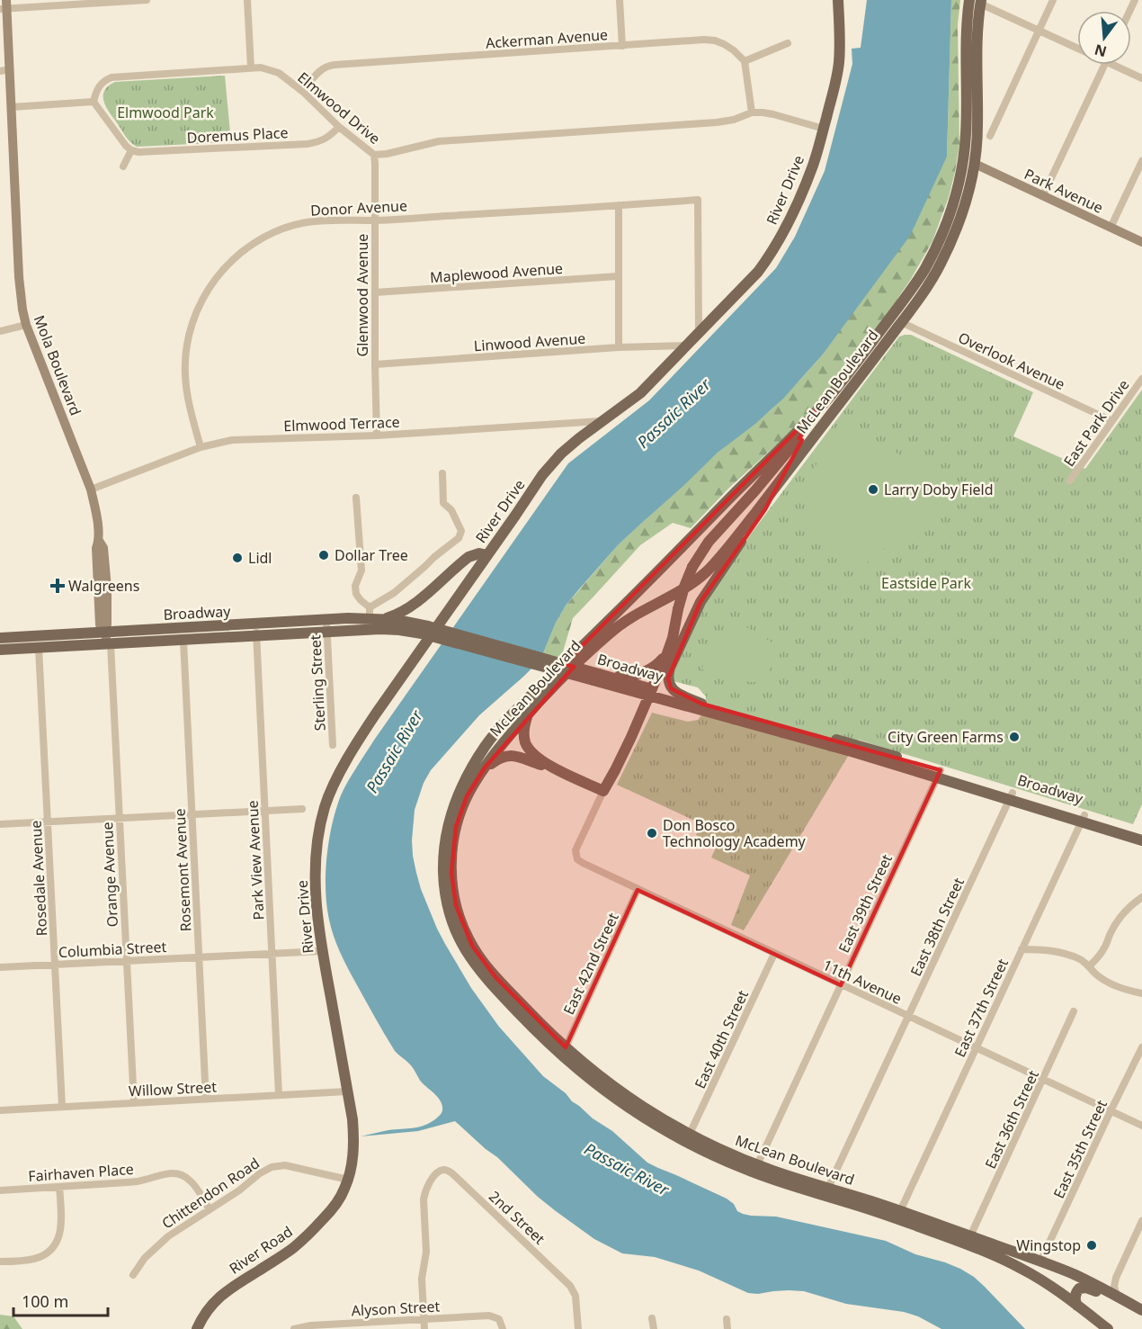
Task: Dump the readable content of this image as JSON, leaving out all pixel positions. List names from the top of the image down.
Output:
{
  "streets": {
    "main road": [
      "River Drive",
      "McLean Boulevard",
      "Broadway",
      "River Road"
    ],
    "street": [
      "Ackerman Avenue",
      "Elmwood Drive",
      "Doremus Place",
      "Park Avenue",
      "Donor Avenue",
      "Maplewood Avenue",
      "Glenwood Avenue",
      "Linwood Avenue",
      "Overlook Avenue",
      "Mola Boulevard",
      "East Park Drive",
      "Elmwood Terrace",
      "Sterling Street",
      "Park View Avenue",
      "Rosemont Avenue",
      "Orange Avenue",
      "Rosedale Avenue",
      "East 39th Street",
      "East 38th Street",
      "Columbia Street",
      "East 42nd Street",
      "11th Avenue",
      "East 37th Street",
      "East 40th Street",
      "Willow Street",
      "East 36th Street",
      "East 35th Street",
      "Fairhaven Place",
      "Chittendon Road",
      "2nd Street",
      "Alyson Street"
    ]
  },
  "crossings": [
    ["Ackerman Avenue", "Elmwood Drive"],
    ["Elmwood Drive", "Doremus Place"],
    ["Elmwood Drive", "River Drive"],
    ["Elmwood Drive", "Glenwood Avenue"],
    ["River Drive", "Donor Avenue"],
    ["River Drive", "Linwood Avenue"],
    ["River Drive", "Elmwood Terrace"],
    ["River Drive", "Columbia Street"],
    ["River Drive", "Willow Street"],
    ["River Drive", "River Road"],
    ["Park Avenue", "McLean Boulevard"],
    ["Donor Avenue", "Glenwood Avenue"],
    ["Donor Avenue", "Elmwood Terrace"],
    ["Maplewood Avenue", "Glenwood Avenue"],
    ["Glenwood Avenue", "Linwood Avenue"],
    ["Glenwood Avenue", "Elmwood Terrace"],
    ["Overlook Avenue", "McLean Boulevard"],
    ["Overlook Avenue", "East Park Drive"],
    ["Mola Boulevard", "Elmwood Terrace"],
    ["Mola Boulevard", "Broadway"],
    ["McLean Boulevard", "East 39th Street"],
    ["McLean Boulevard", "East 38th Street"],
    ["McLean Boulevard", "East 42nd Street"],
    ["McLean Boulevard", "East 37th Street"],
    ["McLean Boulevard", "East 40th Street"],
    ["McLean Boulevard", "East 36th Street"],
    ["McLean Boulevard", "East 35th Street"],
    ["Broadway", "Sterling Street"],
    ["Broadway", "Park View Avenue"],
    ["Broadway", "Rosemont Avenue"],
    ["Broadway", "Orange Avenue"],
    ["Broadway", "Rosedale Avenue"],
    ["Broadway", "East 39th Street"],
    ["Broadway", "East 38th Street"],
    ["Broadway", "East 37th Street"],
    ["Park View Avenue", "Columbia Street"],
    ["Park View Avenue", "Willow Street"],
    ["Rosemont Avenue", "Columbia Street"],
    ["Rosemont Avenue", "Willow Street"],
    ["Orange Avenue", "Columbia Street"],
    ["Orange Avenue", "Willow Street"],
    ["Rosedale Avenue", "Columbia Street"],
    ["Rosedale Avenue", "Willow Street"],
    ["East 39th Street", "11th Avenue"],
    ["East 38th Street", "11th Avenue"],
    ["East 42nd Street", "11th Avenue"],
    ["11th Avenue", "East 37th Street"],
    ["11th Avenue", "East 40th Street"],
    ["11th Avenue", "East 36th Street"],
    ["11th Avenue", "East 35th Street"],
    ["Willow Street", "River Road"],
    ["Fairhaven Place", "Chittendon Road"],
    ["Chittendon Road", "River Road"],
    ["2nd Street", "Alyson Street"]
  ],
  "water": ["Passaic River"],
  "parks": ["Elmwood Park", "Eastside Park"],
  "places": {
    "other": [
      "Larry Doby Field",
      "Dollar Tree",
      "Lidl",
      "City Green Farms",
      "Don Bosco Technology Academy",
      "Wingstop"
    ],
    "health": ["Walgreens"]
  },
  "scale_bar": "100 m",
  "north": "bottom"
}
